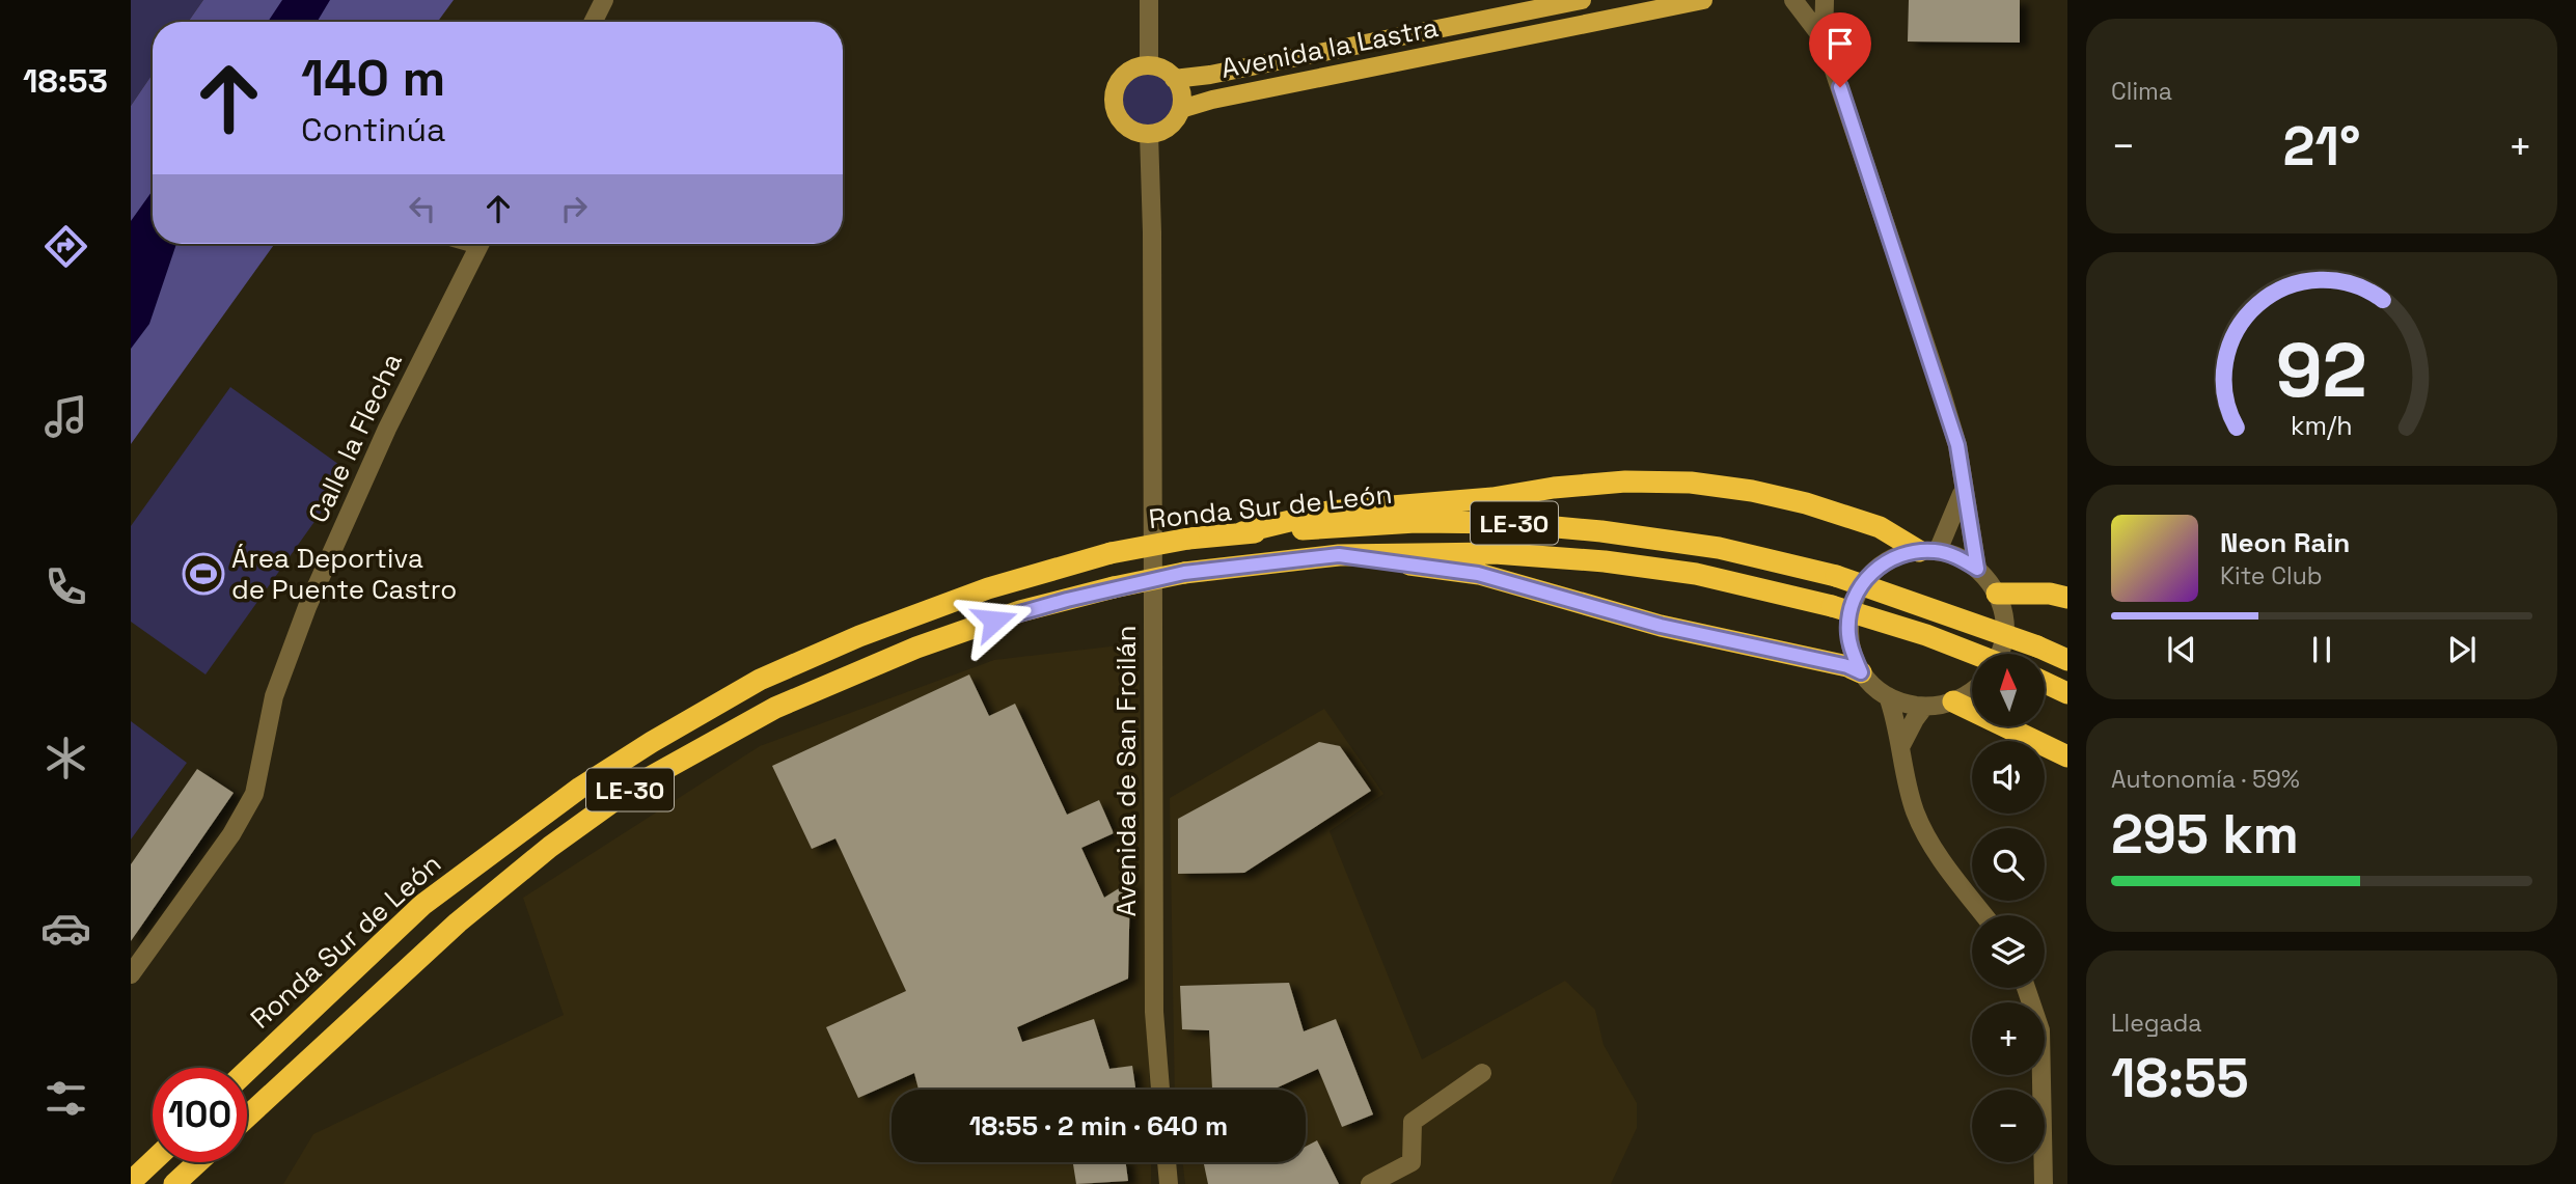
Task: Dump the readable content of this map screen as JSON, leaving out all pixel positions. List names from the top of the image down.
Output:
{
  "streets": {
    "highway": ["Ronda Sur de León", "LE-30"],
    "main road": ["Avenida la Lastra"],
    "street": ["Calle la Flecha", "Avenida de San Froilán"]
  },
  "crossings": [
    ["Avenida la Lastra", "Avenida de San Froilán"]
  ],
  "places": {
    "sports": ["Área Deportiva de Puente Castro"]
  },
  "north": "top",
  "page": {
    "tabs": "18:53",
    "tile": [
      "Clima",
      ["Autonomía · 59%", "295 km"],
      ["Llegada", "18:55"]
    ],
    "turn": ["140 m", "Continúa"],
    "heat": ["−", "21°", "+"],
    "song": ["Neon Rain", "Kite Club"],
    "map_buttons": ["+", "−"],
    "limit": "100",
    "trip": "18:55 · 2 min · 640 m",
    "gauge": ["92", "km/h"]
  }
}
